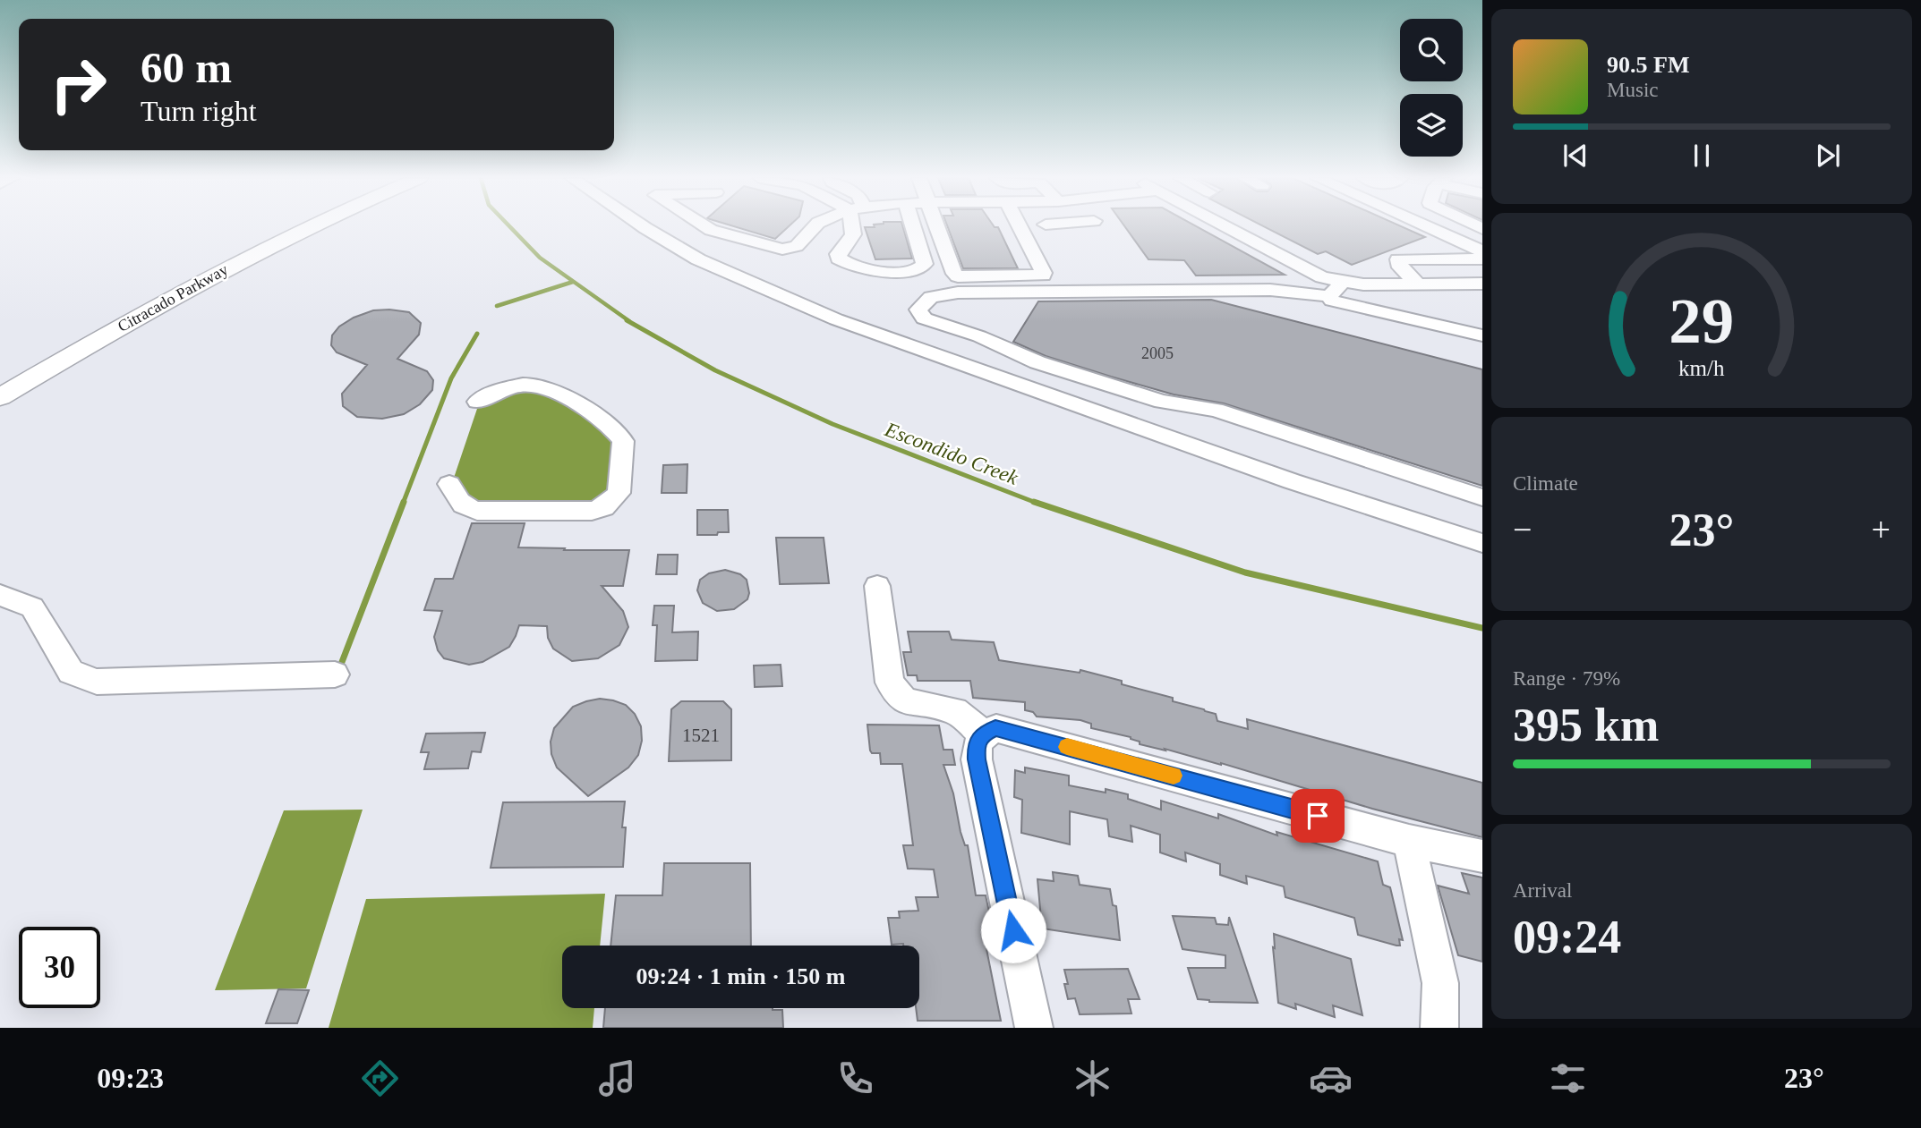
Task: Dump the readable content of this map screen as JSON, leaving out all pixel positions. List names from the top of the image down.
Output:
{
  "streets": {
    "main road": ["Citracado Parkway"]
  },
  "water": ["Escondido Creek"],
  "house_numbers": ["2005", "1521"],
  "page": {
    "turn": ["60 m", "Turn right"],
    "song": ["90.5 FM", "Music"],
    "tile": [
      "Climate",
      ["Range · 79%", "395 km"],
      ["Arrival", "09:24"]
    ],
    "heat": ["−", "23°", "+"],
    "limit": "30",
    "trip": "09:24 · 1 min · 150 m",
    "tabs": ["09:23", "23°"],
    "gauge": ["29", "km/h"]
  }
}
